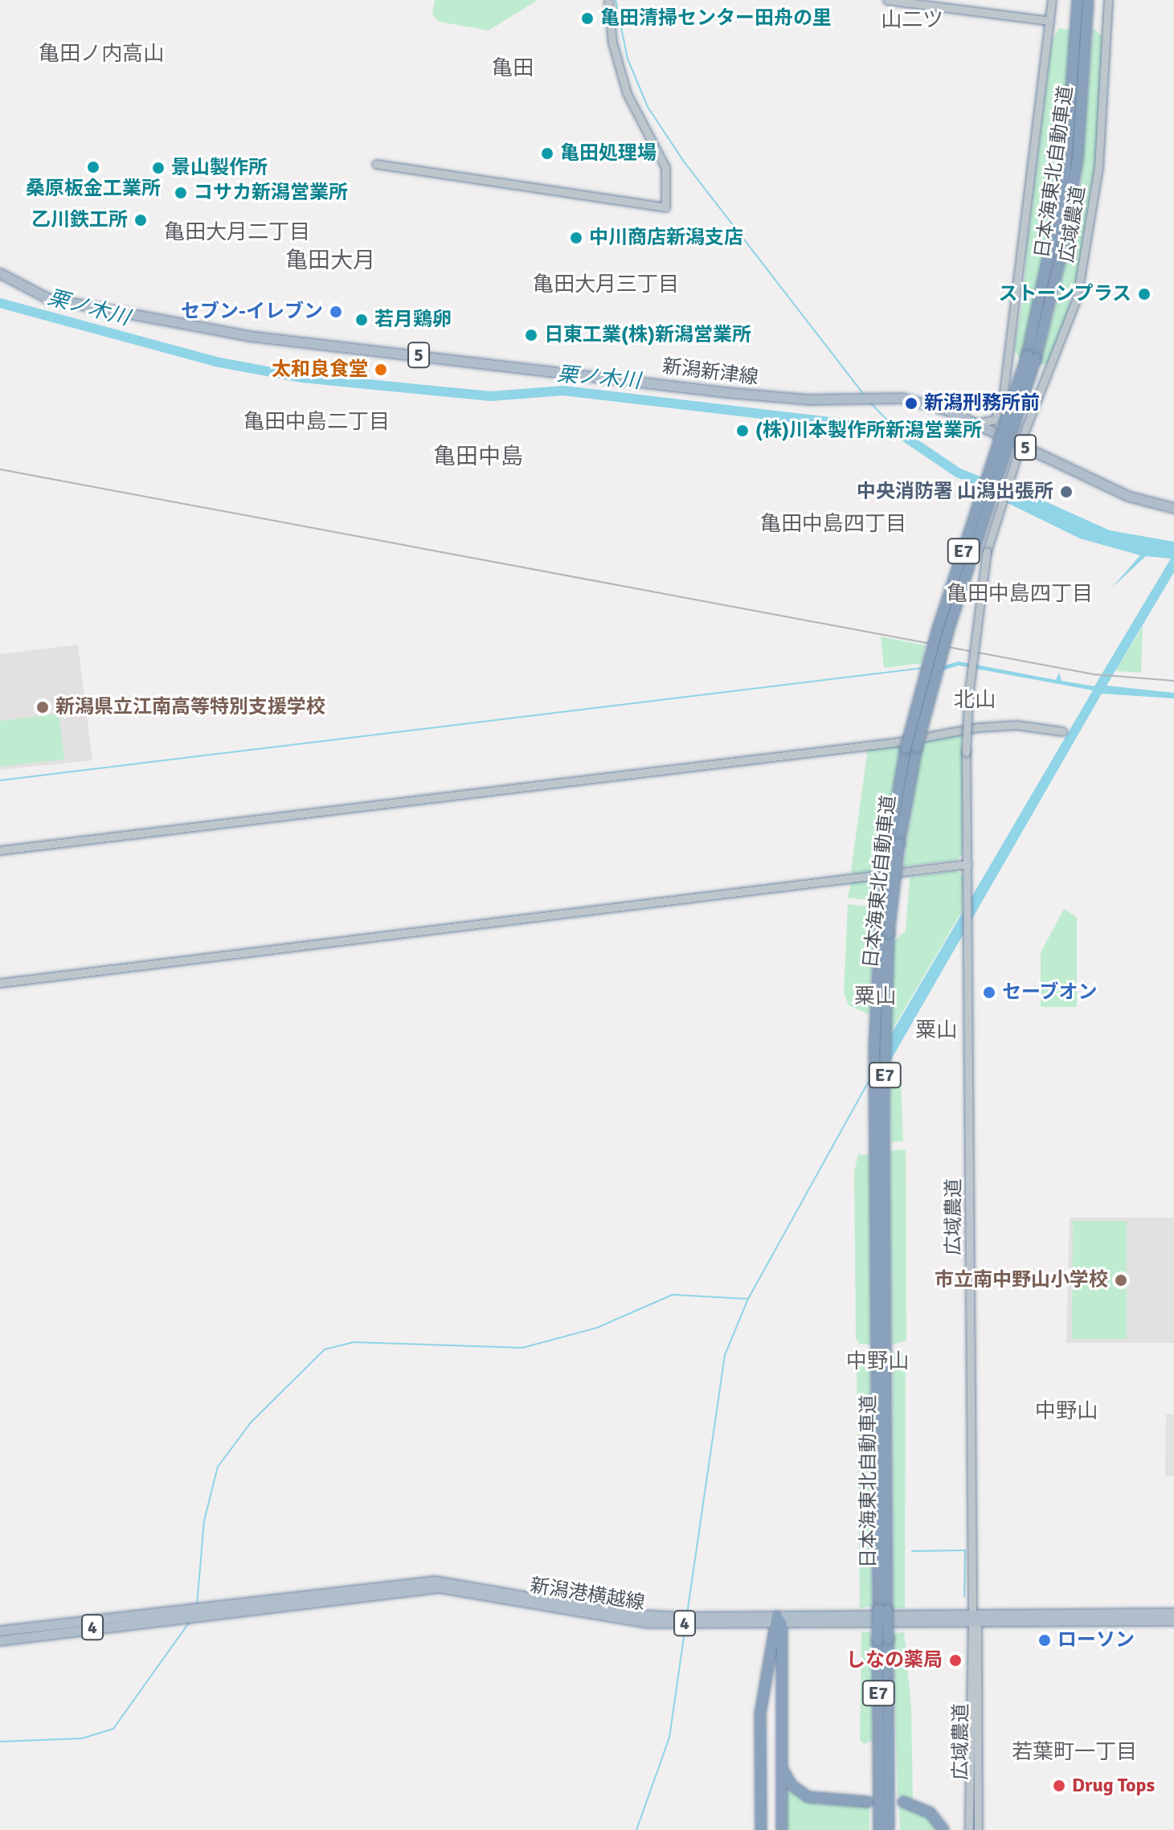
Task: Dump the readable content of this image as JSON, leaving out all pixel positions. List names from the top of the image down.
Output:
{
  "streets": {
    "highway": ["日本海東北自動車道", "E7"],
    "main road": [
      "5",
      "新潟新津線",
      "新潟港横越線",
      "4"
    ],
    "street": ["広域農道"]
  },
  "crossings": [
    ["広域農道", "新潟新津線"],
    ["広域農道", "新潟港横越線"]
  ],
  "districts": [
    "山二ツ",
    "亀田ノ内高山",
    "亀田",
    "亀田大月二丁目",
    "亀田大月",
    "亀田大月三丁目",
    "亀田中島二丁目",
    "亀田中島",
    "亀田中島四丁目",
    "亀田中島四丁目",
    "北山",
    "粟山",
    "粟山",
    "中野山",
    "中野山",
    "若葉町一丁目"
  ],
  "water": ["栗ノ木川"],
  "places": [
    "亀田清掃センター田舟の里",
    "亀田処理場",
    "桑原板金工業所",
    "景山製作所",
    "コサカ新潟営業所",
    "乙川鉄工所",
    "中川商店新潟支店",
    "ストーンプラス",
    "セブン-イレブン",
    "若月鶏卵",
    "日東工業(株)新潟営業所",
    "太和良食堂",
    "新潟刑務所前",
    "(株)川本製作所新潟営業所",
    "中央消防署 山潟出張所",
    "新潟県立江南高等特別支援学校",
    "セーブオン",
    "市立南中野山小学校",
    "ローソン",
    "しなの薬局",
    "Drug Tops"
  ]
}
